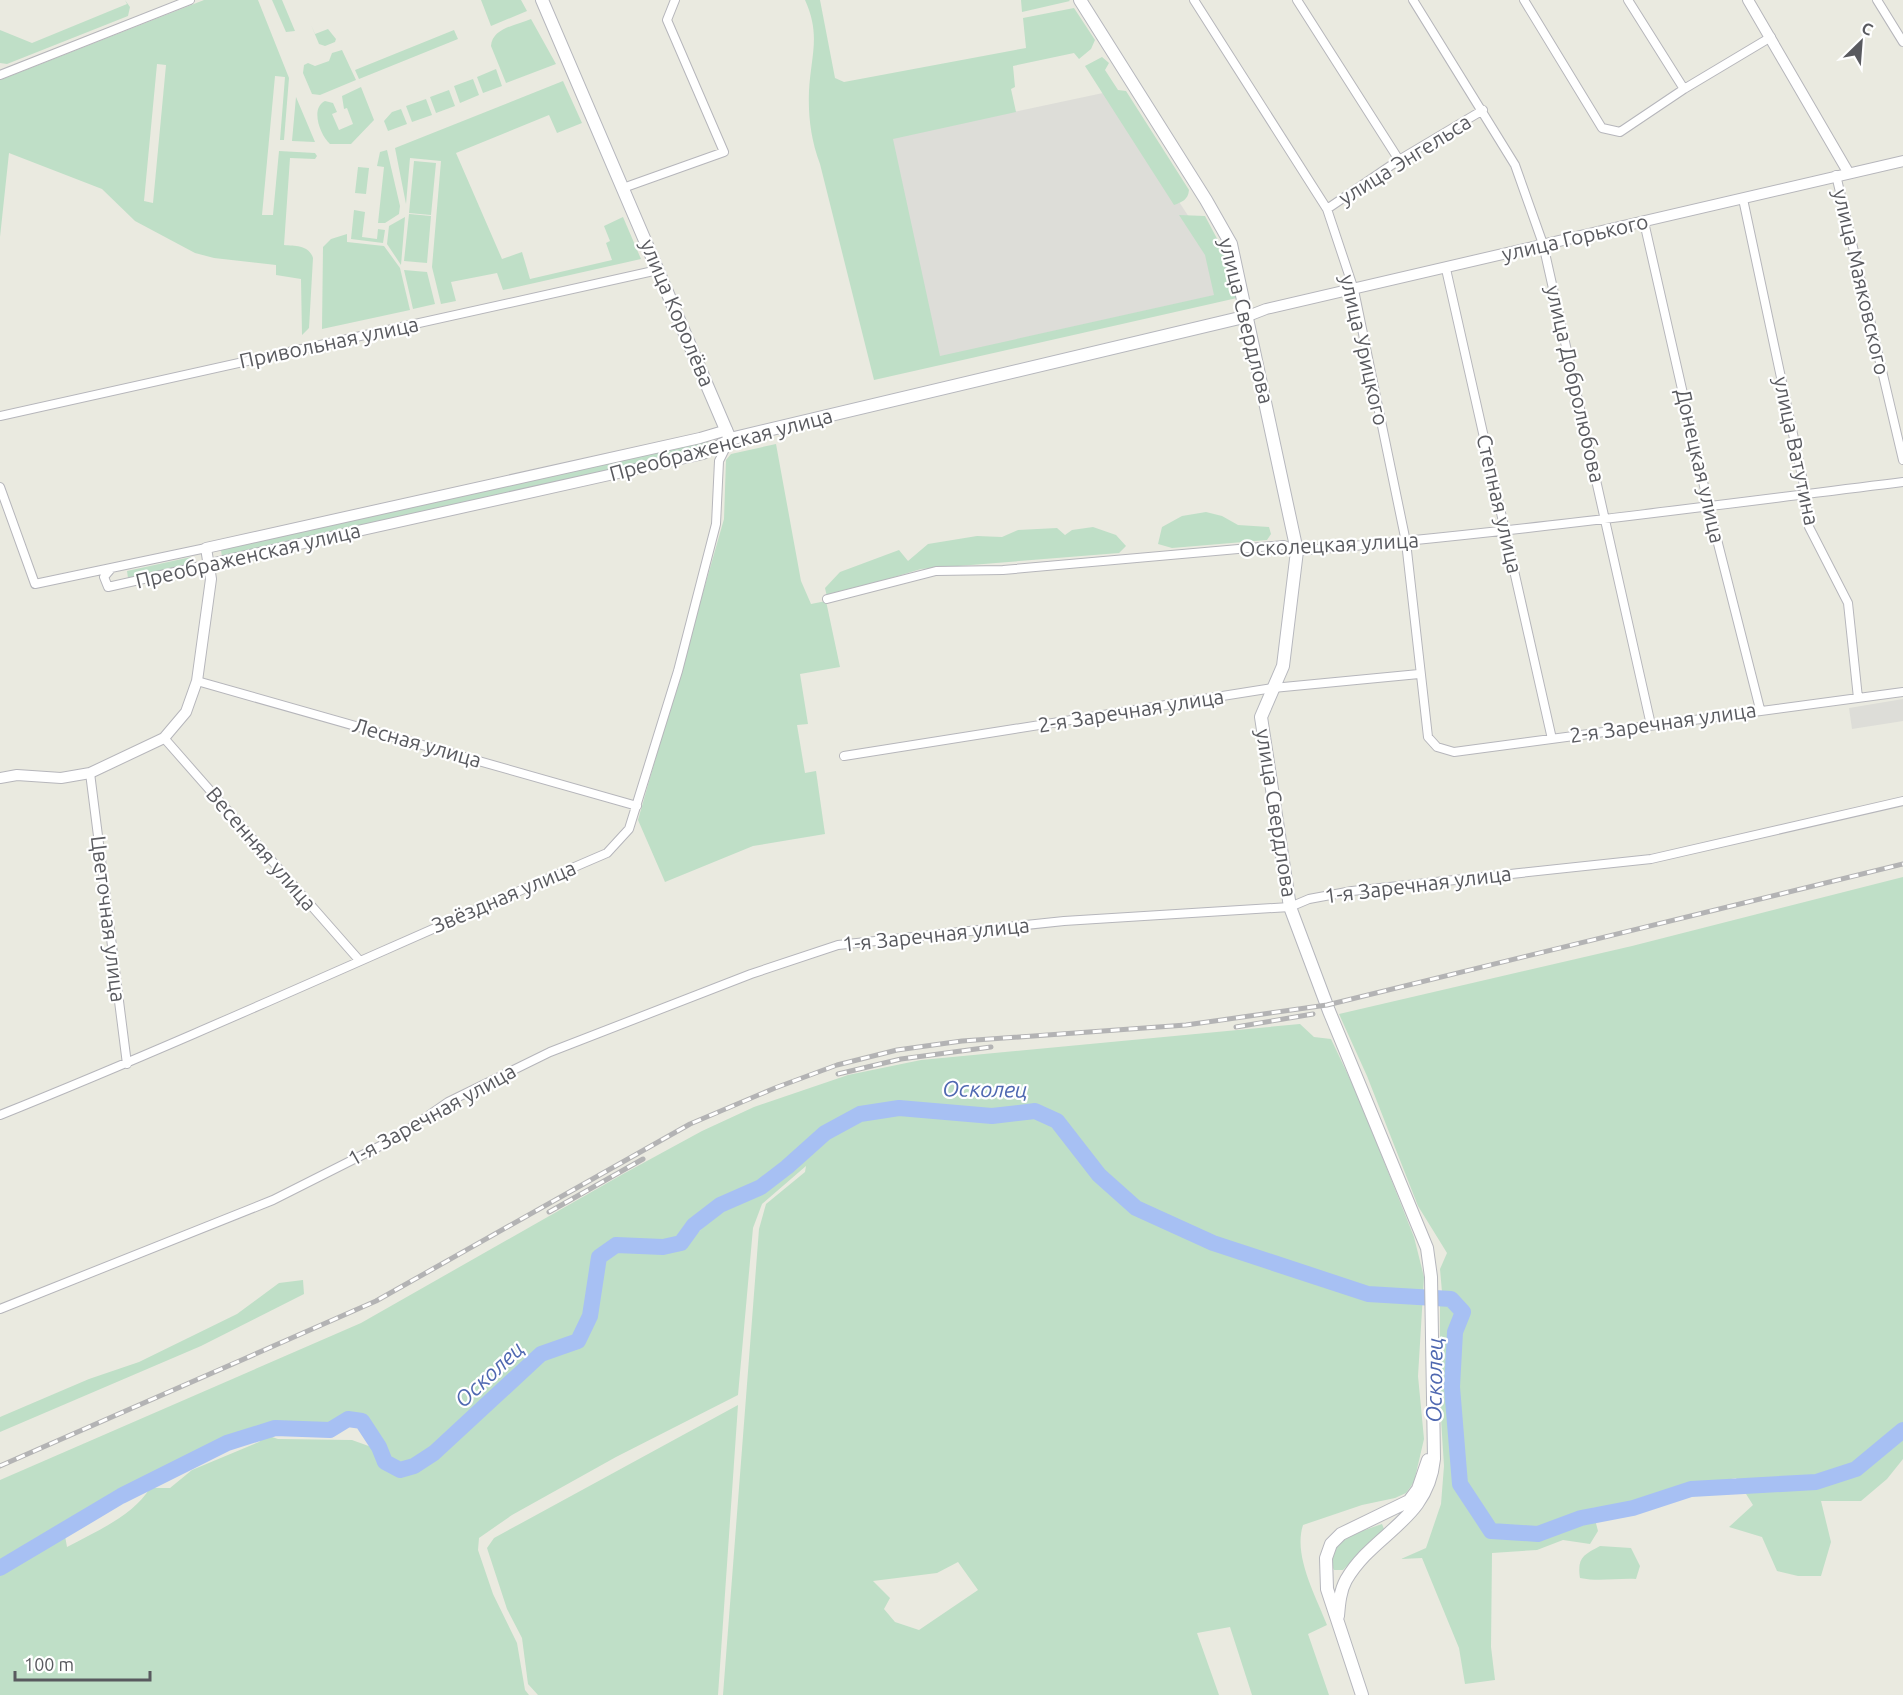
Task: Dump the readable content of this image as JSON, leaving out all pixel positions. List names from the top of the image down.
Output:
{
  "streets": {
    "main road": ["улица Королёва", "улица Свердлова", "Преображенская улица"],
    "street": [
      "улица Энгельса",
      "улица Горького",
      "улица Маяковского",
      "Привольная улица",
      "улица Урицкого",
      "улица Добролюбова",
      "улица Ватутина",
      "Донецкая улица",
      "Степная улица",
      "Осколецкая улица",
      "2-я Заречная улица",
      "Лесная улица",
      "Весенняя улица",
      "1-я Заречная улица",
      "Звёздная улица",
      "Цветочная улица"
    ]
  },
  "crossings": [
    ["улица Энгельса", "улица Урицкого"],
    ["улица Энгельса", "улица Добролюбова"],
    ["улица Горького", "улица Маяковского"],
    ["улица Горького", "улица Свердлова"],
    ["улица Горького", "улица Урицкого"],
    ["улица Горького", "улица Добролюбова"],
    ["улица Горького", "Преображенская улица"],
    ["улица Горького", "улица Ватутина"],
    ["улица Горького", "Донецкая улица"],
    ["улица Горького", "Степная улица"],
    ["улица Королёва", "Привольная улица"],
    ["улица Королёва", "Преображенская улица"],
    ["улица Королёва", "Звёздная улица"],
    ["улица Свердлова", "Преображенская улица"],
    ["улица Свердлова", "Осколецкая улица"],
    ["улица Свердлова", "2-я Заречная улица"],
    ["улица Свердлова", "1-я Заречная улица"],
    ["улица Урицкого", "Осколецкая улица"],
    ["улица Урицкого", "2-я Заречная улица"],
    ["улица Добролюбова", "Осколецкая улица"],
    ["улица Добролюбова", "2-я Заречная улица"],
    ["Преображенская улица", "Звёздная улица"],
    ["улица Ватутина", "Осколецкая улица"],
    ["улица Ватутина", "2-я Заречная улица"],
    ["Донецкая улица", "Осколецкая улица"],
    ["Донецкая улица", "2-я Заречная улица"],
    ["Степная улица", "Осколецкая улица"],
    ["Степная улица", "2-я Заречная улица"],
    ["Лесная улица", "Звёздная улица"],
    ["Весенняя улица", "Звёздная улица"],
    ["Звёздная улица", "Цветочная улица"]
  ],
  "water": ["Осколец"],
  "scale_bar": "100 m",
  "north": "top right"
}
